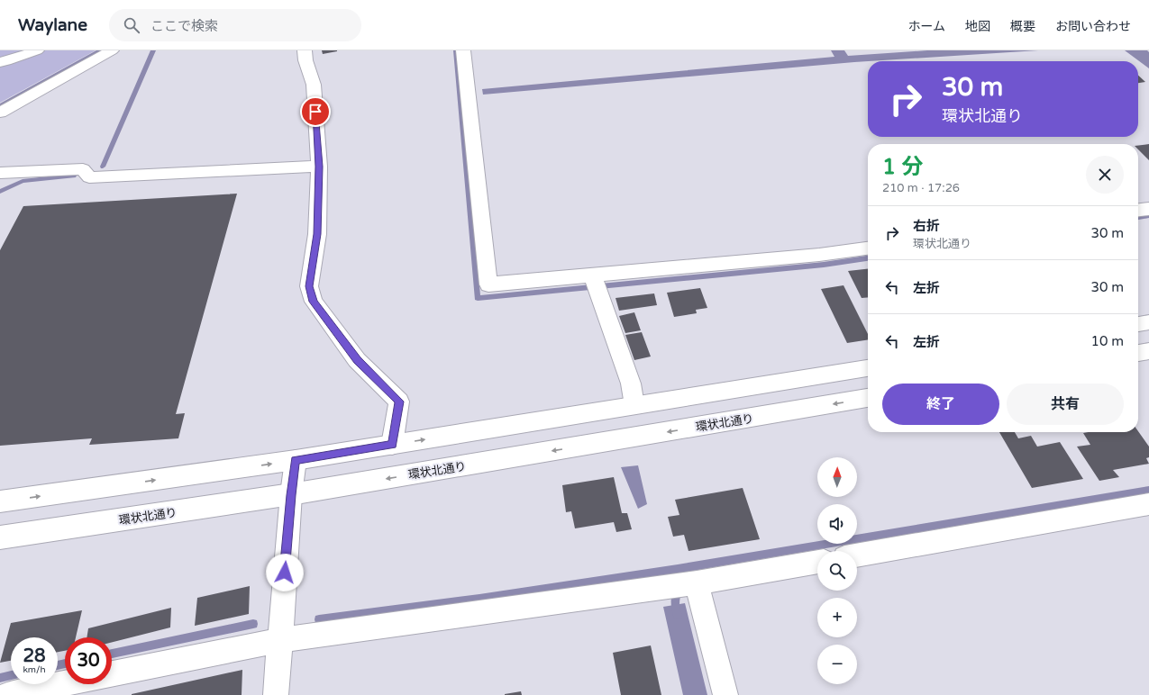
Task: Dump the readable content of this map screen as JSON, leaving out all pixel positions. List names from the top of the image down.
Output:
{
  "streets": {
    "main road": ["環状北通り"]
  },
  "north": "top",
  "page": {
    "header": "Waylane",
    "search": "ここで検索",
    "nav": [
      "ホーム",
      "地図",
      "概要",
      "お問い合わせ"
    ],
    "turn": ["30 m", "環状北通り"],
    "heading": ["1 分", "210 m · 17:26"],
    "list": [
      {
        "name": "右折",
        "note": "環状北通り",
        "value": "30 m"
      },
      {
        "name": "左折",
        "value": "30 m"
      },
      {
        "name": "左折",
        "value": "10 m"
      }
    ],
    "buttons": ["終了", "共有"],
    "map_buttons": ["+", "−"],
    "speed": "28 km/h",
    "limit": "30"
  }
}
